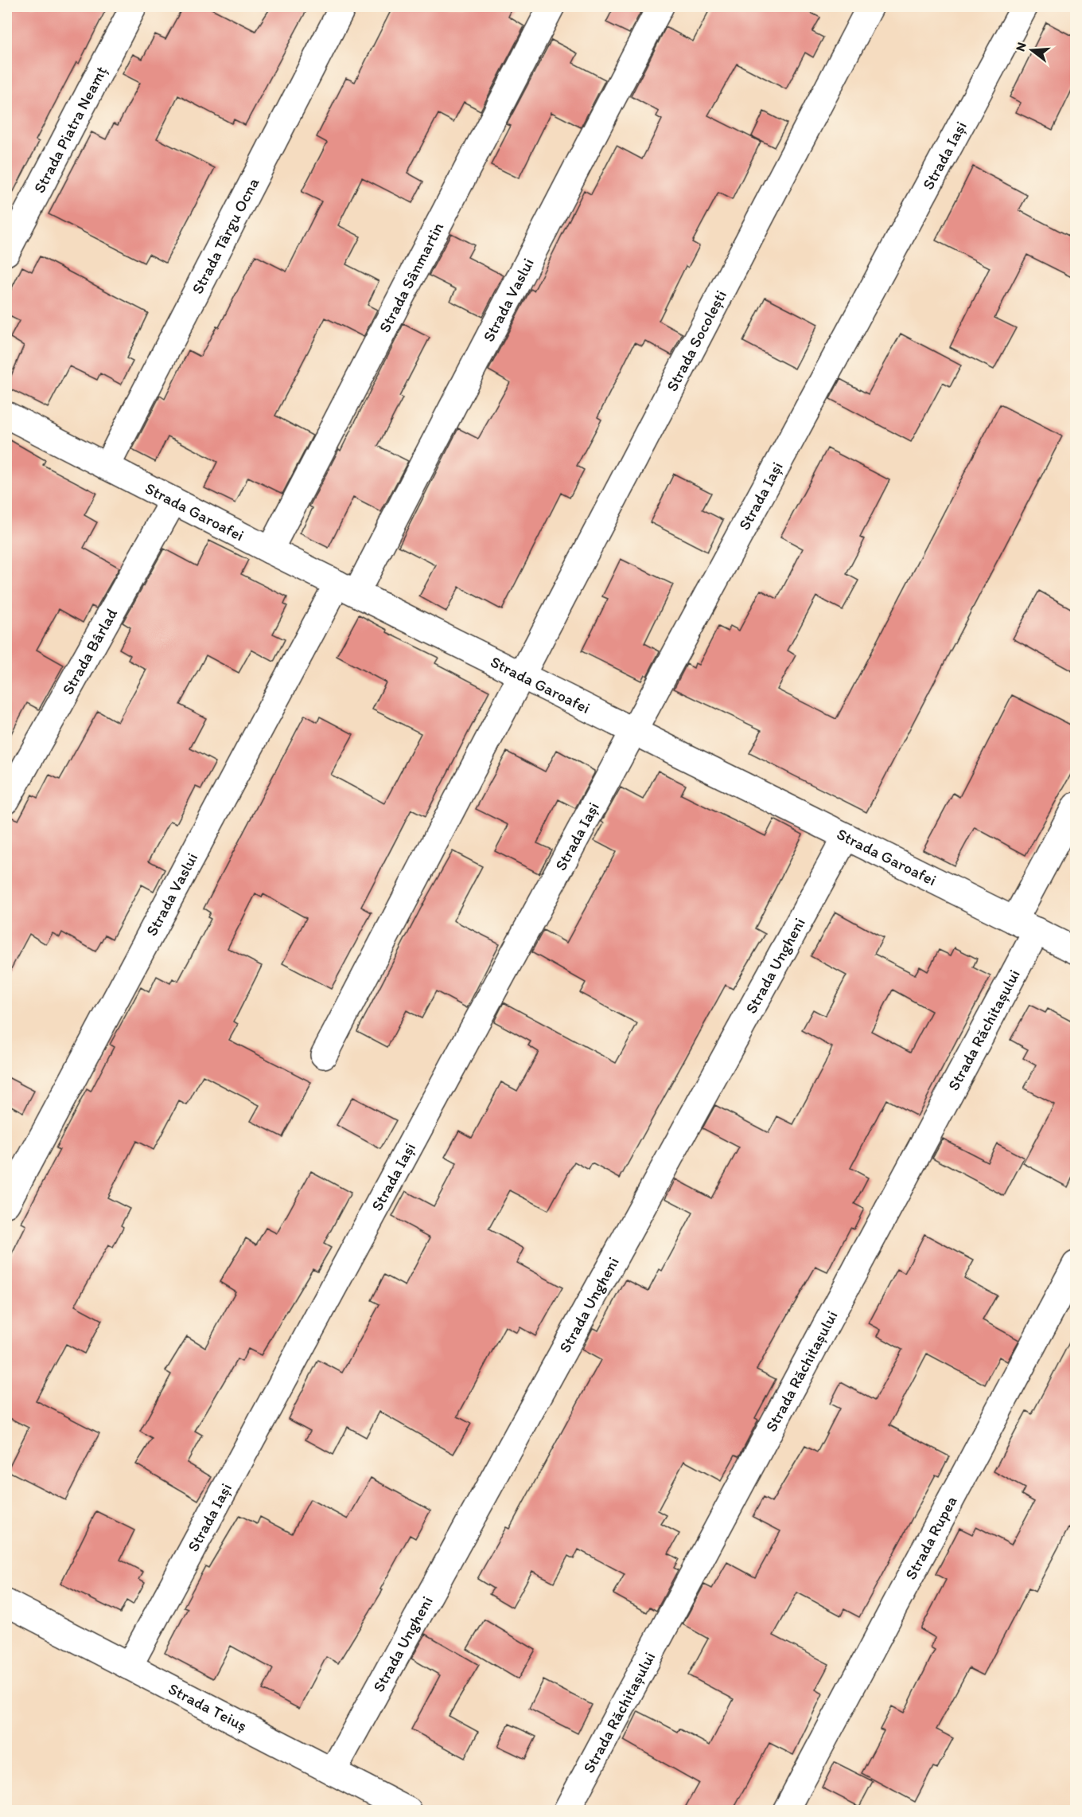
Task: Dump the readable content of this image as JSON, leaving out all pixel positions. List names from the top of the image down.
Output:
{
  "streets": {
    "street": [
      "Strada Piatra Neamț",
      "Strada Iași",
      "Strada Târgu Ocna",
      "Strada Sânmartin",
      "Strada Vaslui",
      "Strada Socolești",
      "Strada Garoafei",
      "Strada Bârlad",
      "Strada Ungheni",
      "Strada Răchitașului",
      "Strada Rupea",
      "Strada Teiuș"
    ]
  },
  "crossings": [
    ["Strada Iași", "Strada Garoafei"],
    ["Strada Iași", "Strada Teiuș"],
    ["Strada Târgu Ocna", "Strada Garoafei"],
    ["Strada Sânmartin", "Strada Garoafei"],
    ["Strada Vaslui", "Strada Garoafei"],
    ["Strada Socolești", "Strada Garoafei"],
    ["Strada Garoafei", "Strada Bârlad"],
    ["Strada Garoafei", "Strada Ungheni"],
    ["Strada Garoafei", "Strada Răchitașului"],
    ["Strada Ungheni", "Strada Teiuș"]
  ],
  "north": "left"
}
